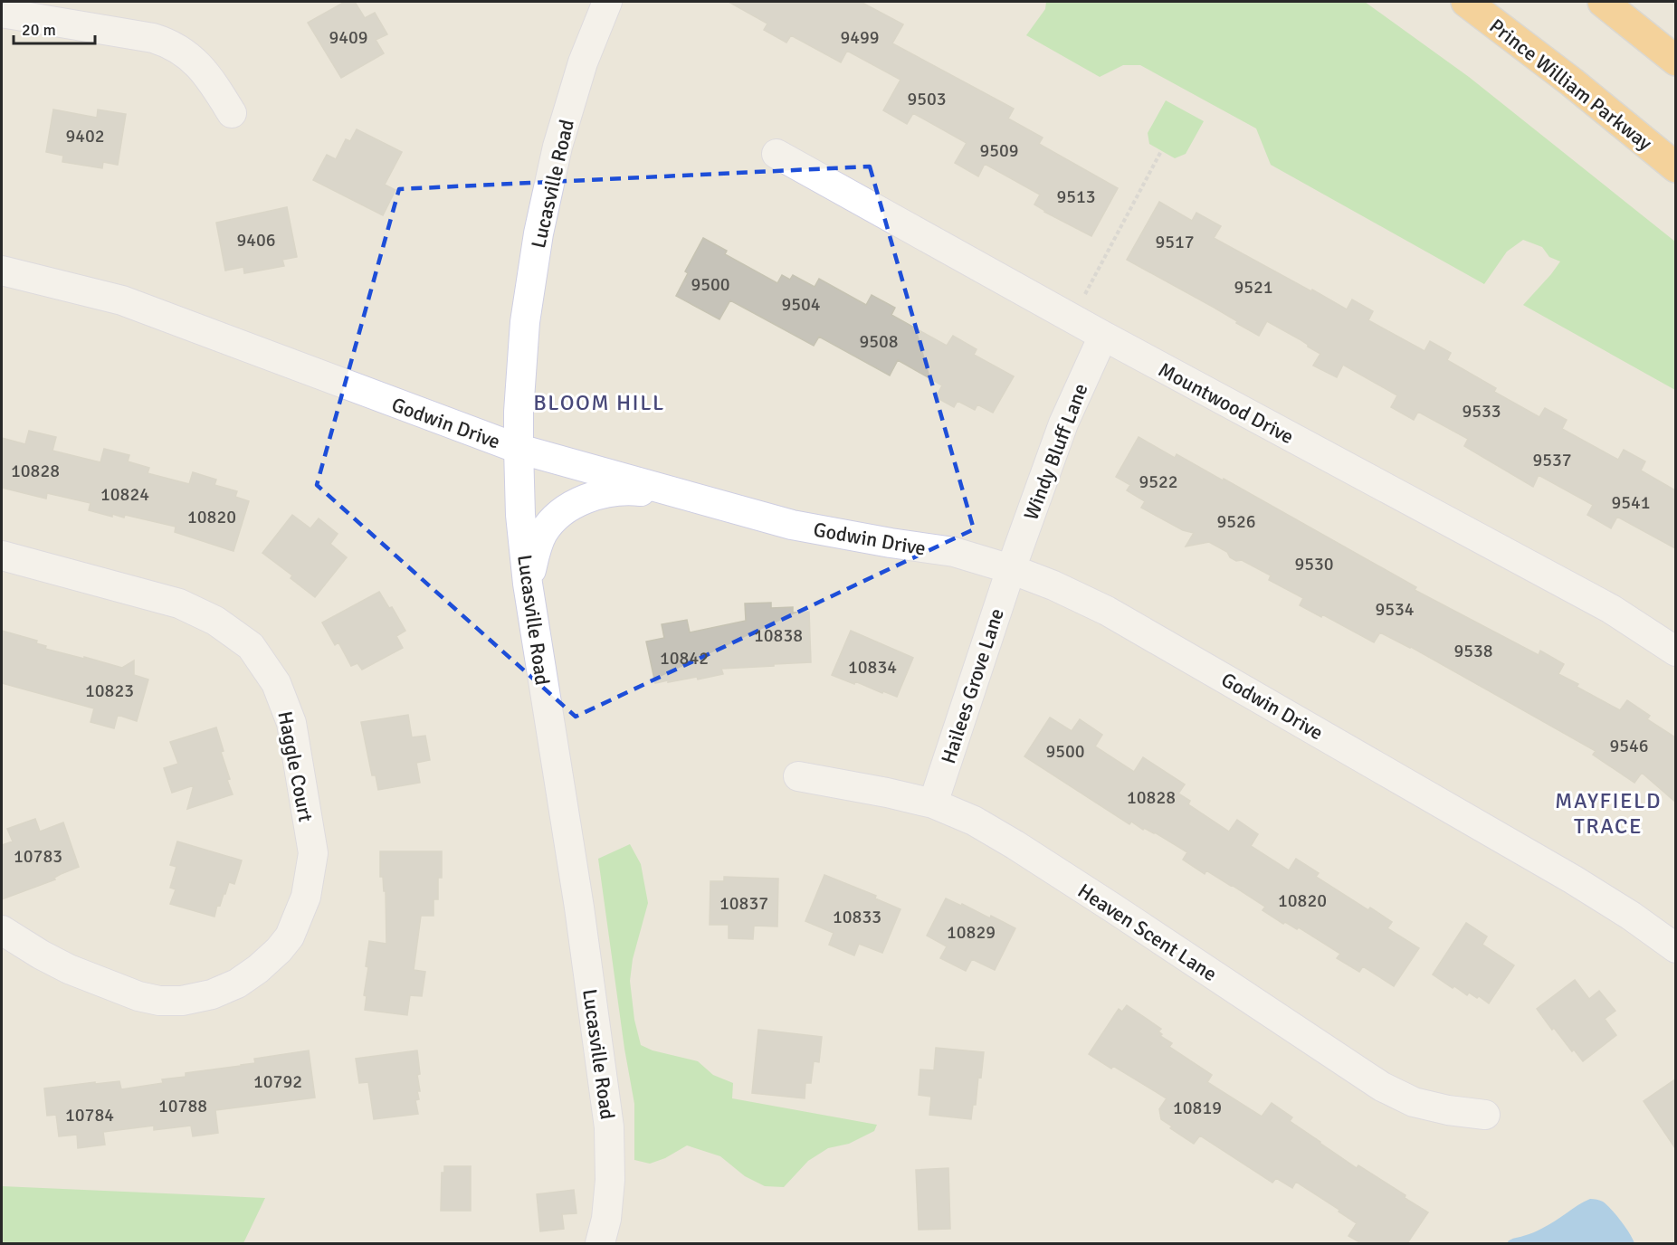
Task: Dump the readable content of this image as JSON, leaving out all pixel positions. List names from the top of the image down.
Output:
{
  "streets": {
    "highway": ["Prince William Parkway"],
    "street": [
      "Lucasville Road",
      "Mountwood Drive",
      "Godwin Drive",
      "Windy Bluff Lane",
      "Hailees Grove Lane",
      "Haggle Court",
      "Heaven Scent Lane"
    ]
  },
  "crossings": [
    ["Lucasville Road", "Godwin Drive"],
    ["Mountwood Drive", "Windy Bluff Lane"],
    ["Godwin Drive", "Windy Bluff Lane"],
    ["Godwin Drive", "Hailees Grove Lane"],
    ["Windy Bluff Lane", "Hailees Grove Lane"],
    ["Hailees Grove Lane", "Heaven Scent Lane"]
  ],
  "districts": ["BLOOM HILL", "MAYFIELD TRACE"],
  "house_numbers": [
    "9409",
    "9499",
    "9503",
    "9402",
    "9509",
    "9513",
    "9406",
    "9517",
    "9500",
    "9521",
    "9504",
    "9508",
    "9533",
    "9537",
    "10828",
    "9522",
    "10824",
    "9541",
    "10820",
    "9526",
    "9530",
    "9534",
    "10838",
    "9538",
    "10842",
    "10834",
    "10823",
    "9546",
    "9500",
    "10828",
    "10783",
    "10820",
    "10837",
    "10833",
    "10829",
    "10792",
    "10788",
    "10819",
    "10784"
  ],
  "scale_bar": "20 m"
}
